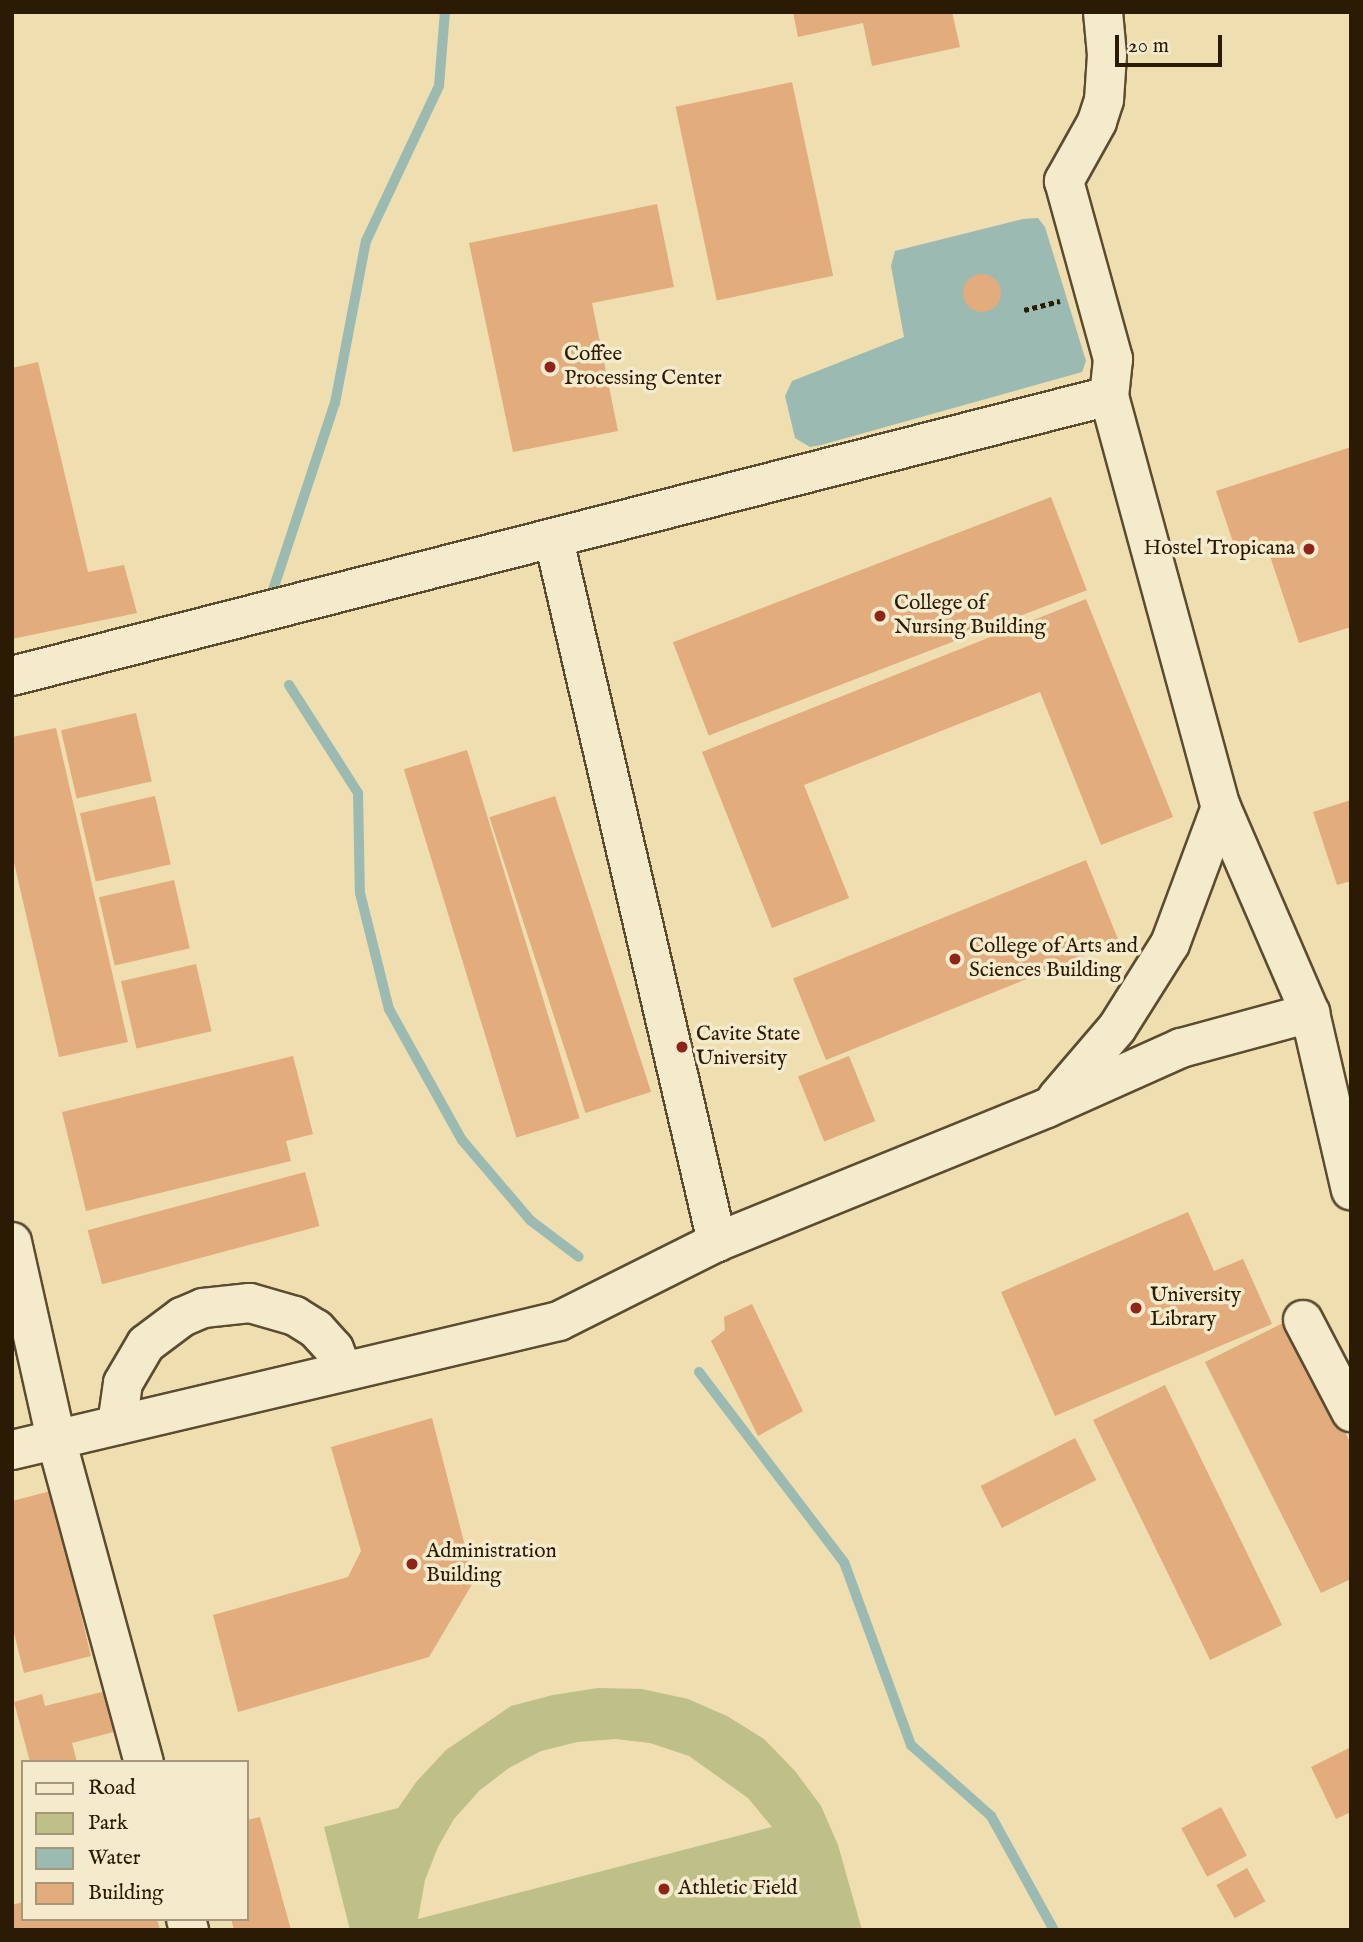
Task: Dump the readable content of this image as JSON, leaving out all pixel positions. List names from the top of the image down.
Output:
{
  "places": [
    "Coffee Processing Center",
    "Hostel Tropicana",
    "College of Nursing Building",
    "College of Arts and Sciences Building",
    "Cavite State University",
    "University Library",
    "Administration Building",
    "Athletic Field"
  ],
  "legend": [
    "Road",
    "Park",
    "Water",
    "Building"
  ],
  "scale_bar": "20 m"
}
